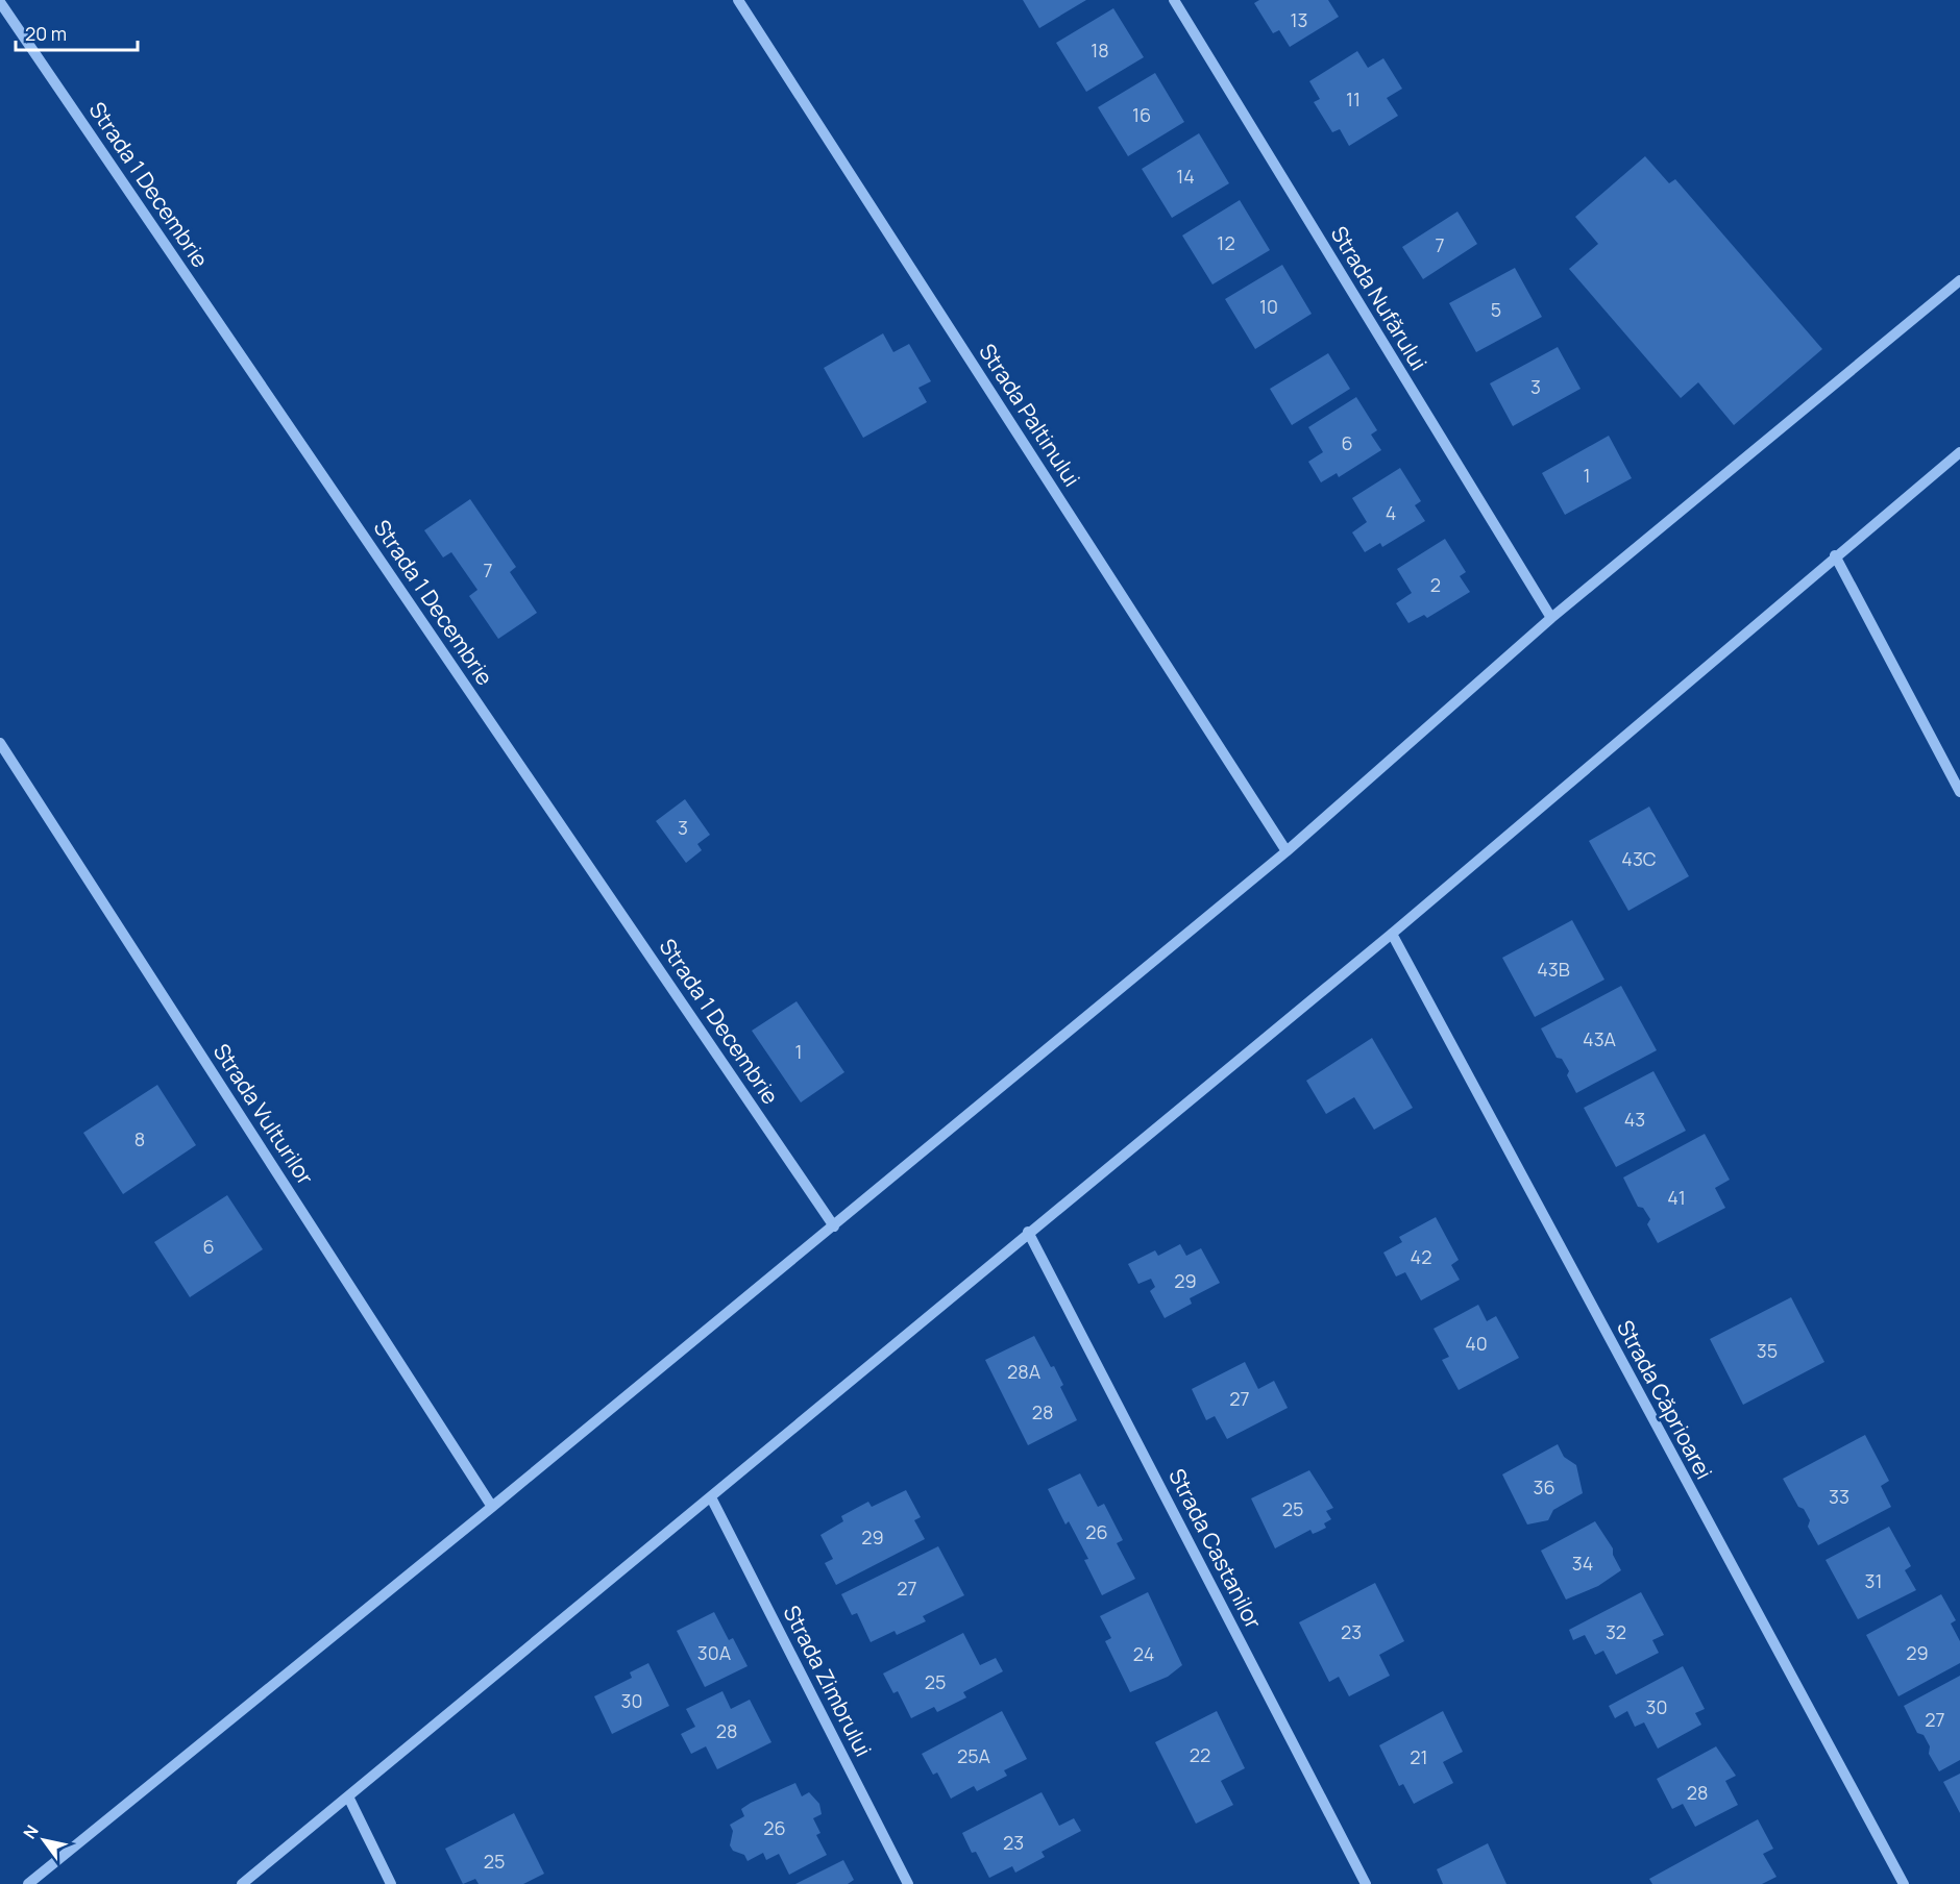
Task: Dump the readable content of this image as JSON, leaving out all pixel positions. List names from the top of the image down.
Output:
{
  "streets": {
    "street": [
      "Strada 1 Decembrie",
      "Strada Nufărului",
      "Strada Paltinului",
      "Strada Vulturilor",
      "Strada Căprioarei",
      "Strada Castanilor",
      "Strada Zimbrului"
    ]
  },
  "house_numbers": [
    "13",
    "18",
    "11",
    "16",
    "14",
    "12",
    "7",
    "10",
    "5",
    "3",
    "6",
    "1",
    "4",
    "7",
    "2",
    "3",
    "43C",
    "43B",
    "43A",
    "1",
    "43",
    "8",
    "41",
    "6",
    "42",
    "29",
    "40",
    "35",
    "28A",
    "27",
    "28",
    "36",
    "33",
    "25",
    "26",
    "29",
    "34",
    "31",
    "27",
    "23",
    "32",
    "30A",
    "29",
    "24",
    "25",
    "30",
    "30",
    "27",
    "28",
    "22",
    "25A",
    "21",
    "28",
    "26",
    "23",
    "25"
  ],
  "scale_bar": "20 m",
  "north": "top left"
}
